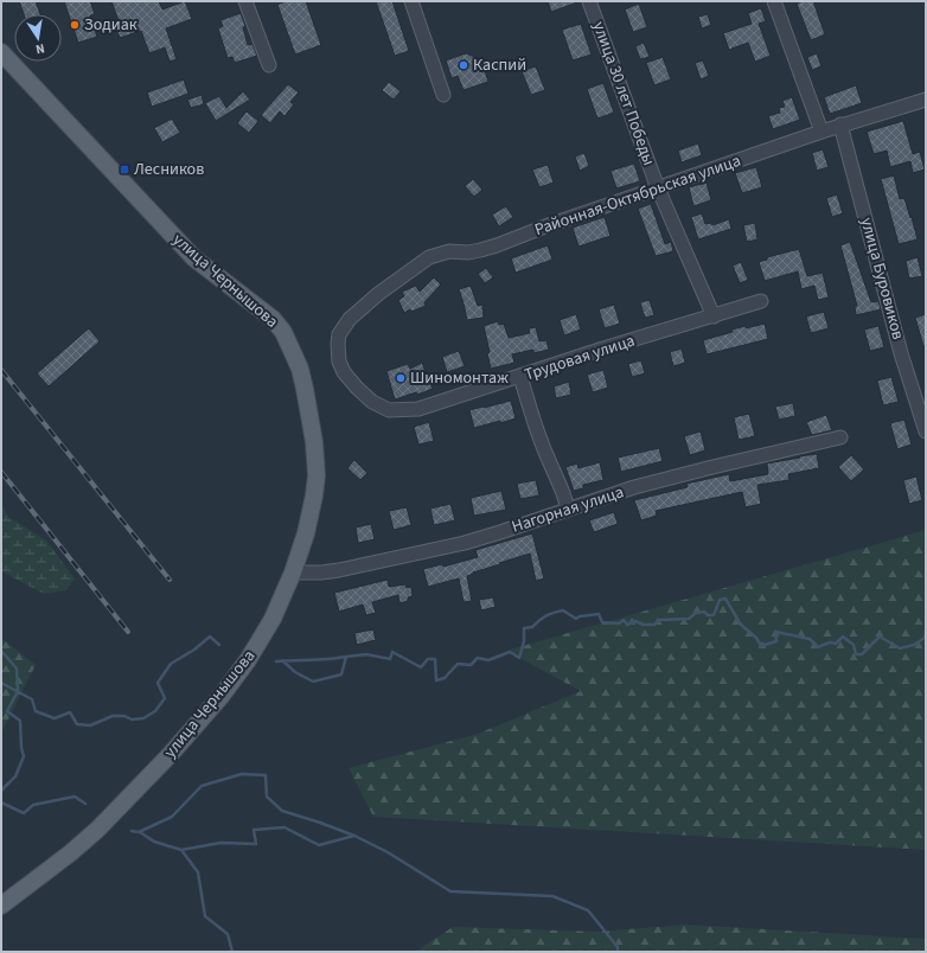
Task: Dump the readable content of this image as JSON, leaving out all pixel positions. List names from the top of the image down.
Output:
{
  "streets": {
    "main road": ["улица Чернышова"],
    "street": [
      "улица 30 лет Победы",
      "Районная-Октябрьская улица",
      "улица Буровиков",
      "Трудовая улица",
      "Нагорная улица"
    ]
  },
  "crossings": [
    ["улица 30 лет Победы", "Районная-Октябрьская улица"],
    ["улица 30 лет Победы", "Трудовая улица"],
    ["Районная-Октябрьская улица", "улица Буровиков"],
    ["Районная-Октябрьская улица", "Трудовая улица"],
    ["улица Чернышова", "Нагорная улица"]
  ],
  "places": {
    "other": ["Зодиак", "Каспий", "Шиномонтаж"],
    "transit": ["Лесников"]
  },
  "north": "bottom"
}
